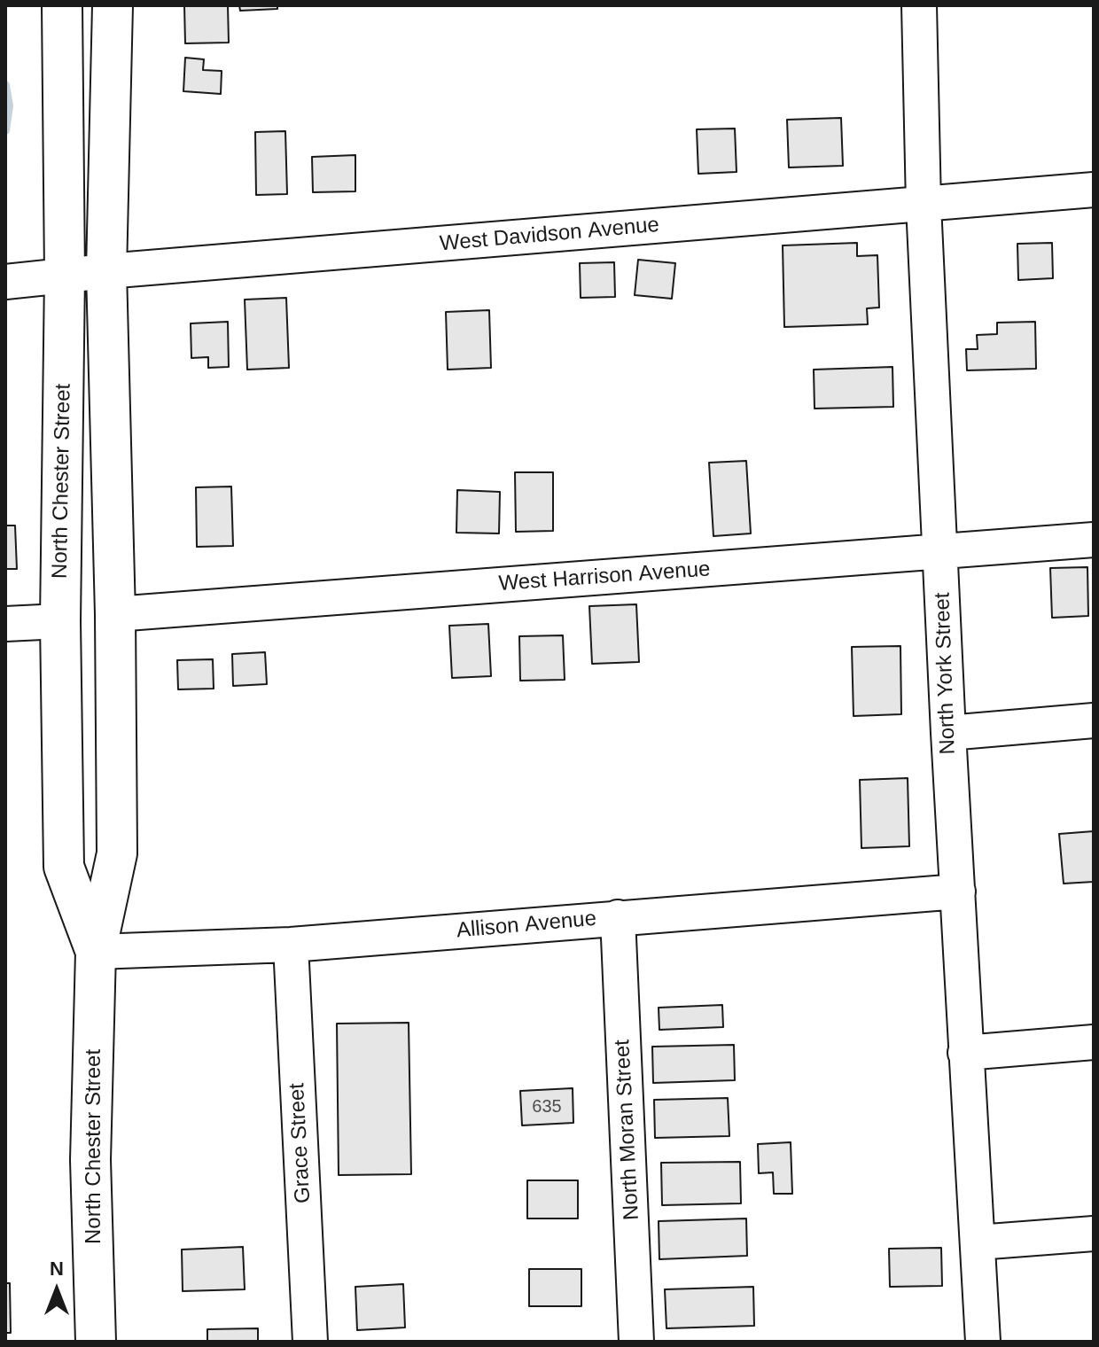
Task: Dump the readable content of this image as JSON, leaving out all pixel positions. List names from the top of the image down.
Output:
{
  "streets": {
    "main road": ["North Chester Street"],
    "street": [
      "West Davidson Avenue",
      "West Harrison Avenue",
      "North York Street",
      "Allison Avenue",
      "North Moran Street",
      "Grace Street"
    ]
  },
  "crossings": [
    ["West Davidson Avenue", "North Chester Street"],
    ["West Davidson Avenue", "North York Street"],
    ["North Chester Street", "West Harrison Avenue"],
    ["North Chester Street", "Allison Avenue"],
    ["West Harrison Avenue", "North York Street"],
    ["North York Street", "Allison Avenue"],
    ["Allison Avenue", "North Moran Street"],
    ["Allison Avenue", "Grace Street"]
  ],
  "house_numbers": ["635"],
  "north": "top"
}
